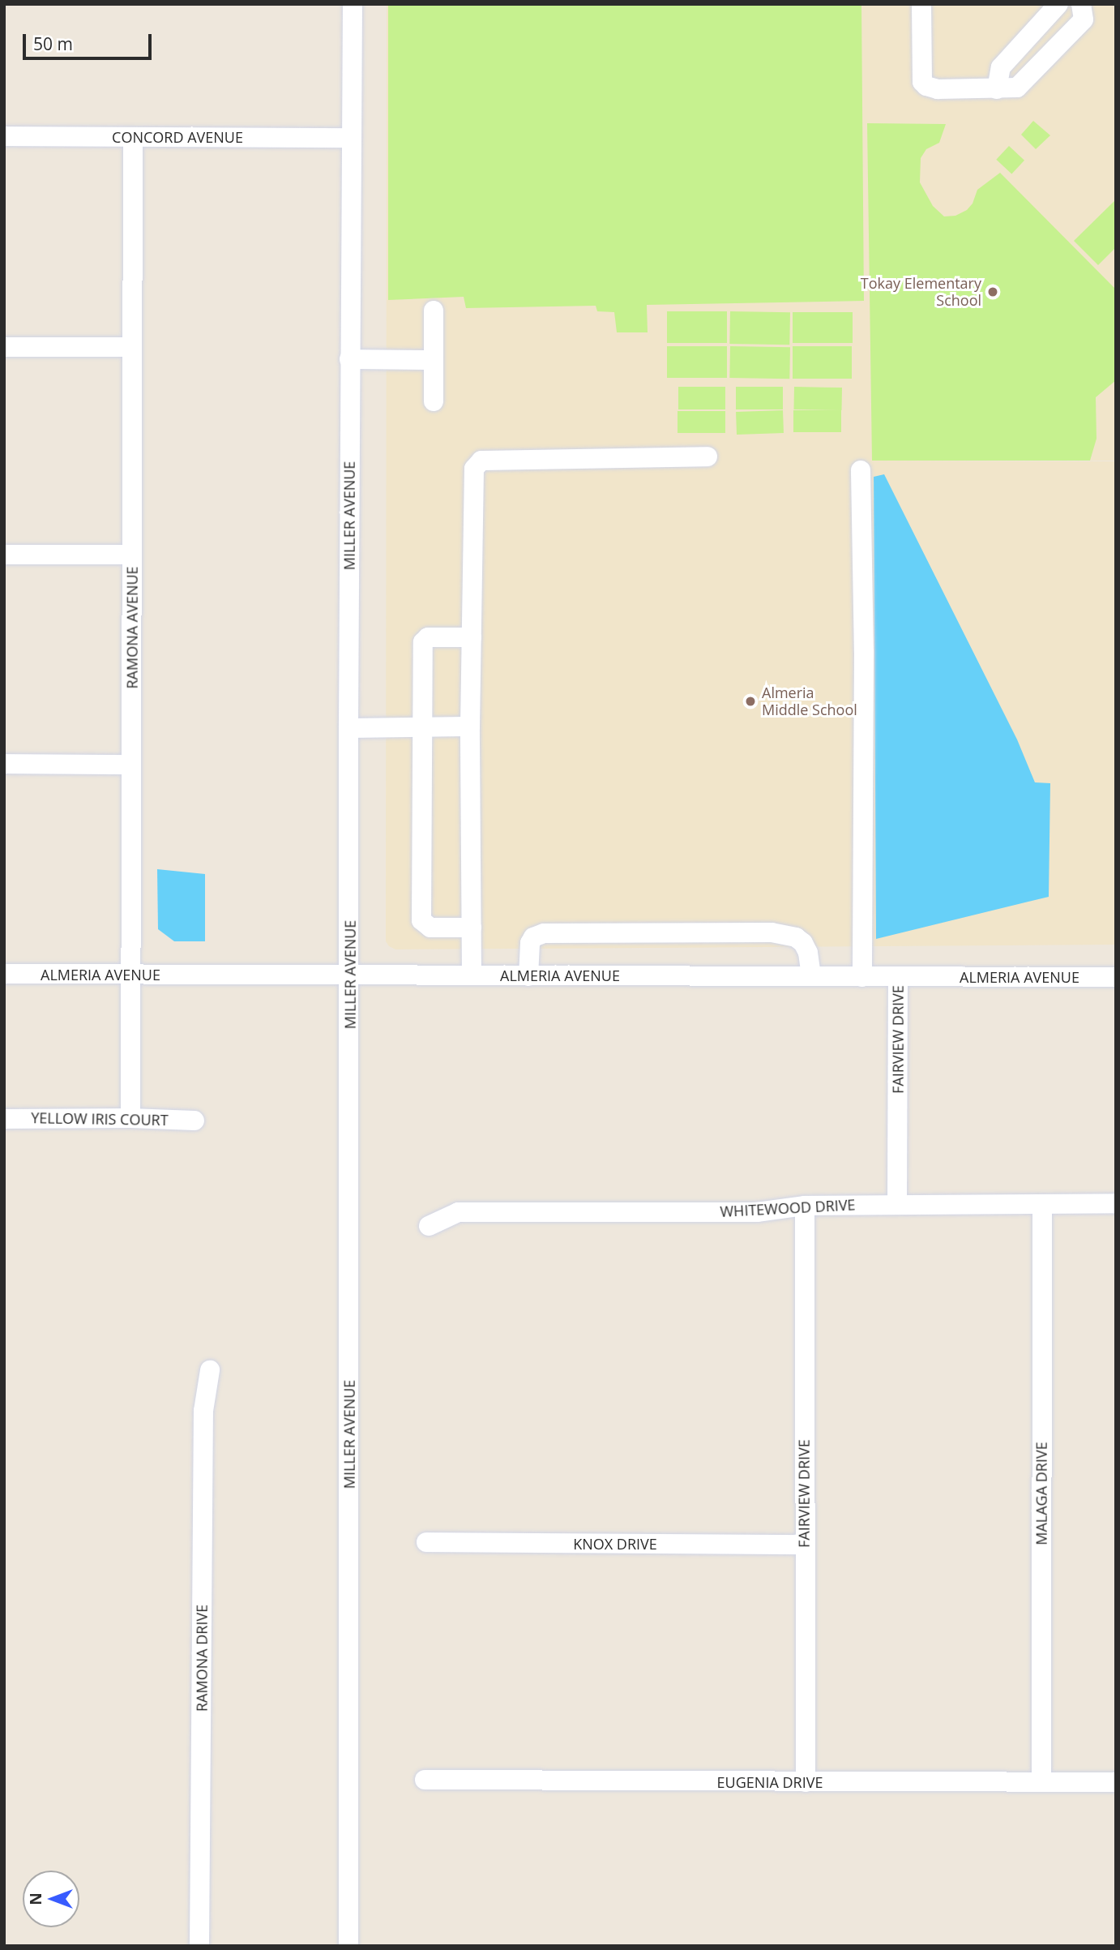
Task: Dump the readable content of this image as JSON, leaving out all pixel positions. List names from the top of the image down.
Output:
{
  "streets": {
    "street": [
      "CONCORD AVENUE",
      "MILLER AVENUE",
      "RAMONA AVENUE",
      "ALMERIA AVENUE",
      "FAIRVIEW DRIVE",
      "YELLOW IRIS COURT",
      "WHITEWOOD DRIVE",
      "MALAGA DRIVE",
      "KNOX DRIVE",
      "RAMONA DRIVE",
      "EUGENIA DRIVE"
    ]
  },
  "crossings": [
    ["CONCORD AVENUE", "MILLER AVENUE"],
    ["CONCORD AVENUE", "RAMONA AVENUE"],
    ["MILLER AVENUE", "ALMERIA AVENUE"],
    ["RAMONA AVENUE", "ALMERIA AVENUE"],
    ["RAMONA AVENUE", "YELLOW IRIS COURT"],
    ["ALMERIA AVENUE", "FAIRVIEW DRIVE"],
    ["FAIRVIEW DRIVE", "WHITEWOOD DRIVE"],
    ["FAIRVIEW DRIVE", "KNOX DRIVE"],
    ["FAIRVIEW DRIVE", "EUGENIA DRIVE"],
    ["WHITEWOOD DRIVE", "MALAGA DRIVE"],
    ["MALAGA DRIVE", "EUGENIA DRIVE"]
  ],
  "places": ["Tokay Elementary School", "Almeria Middle School"],
  "scale_bar": "50 m",
  "north": "left"
}
